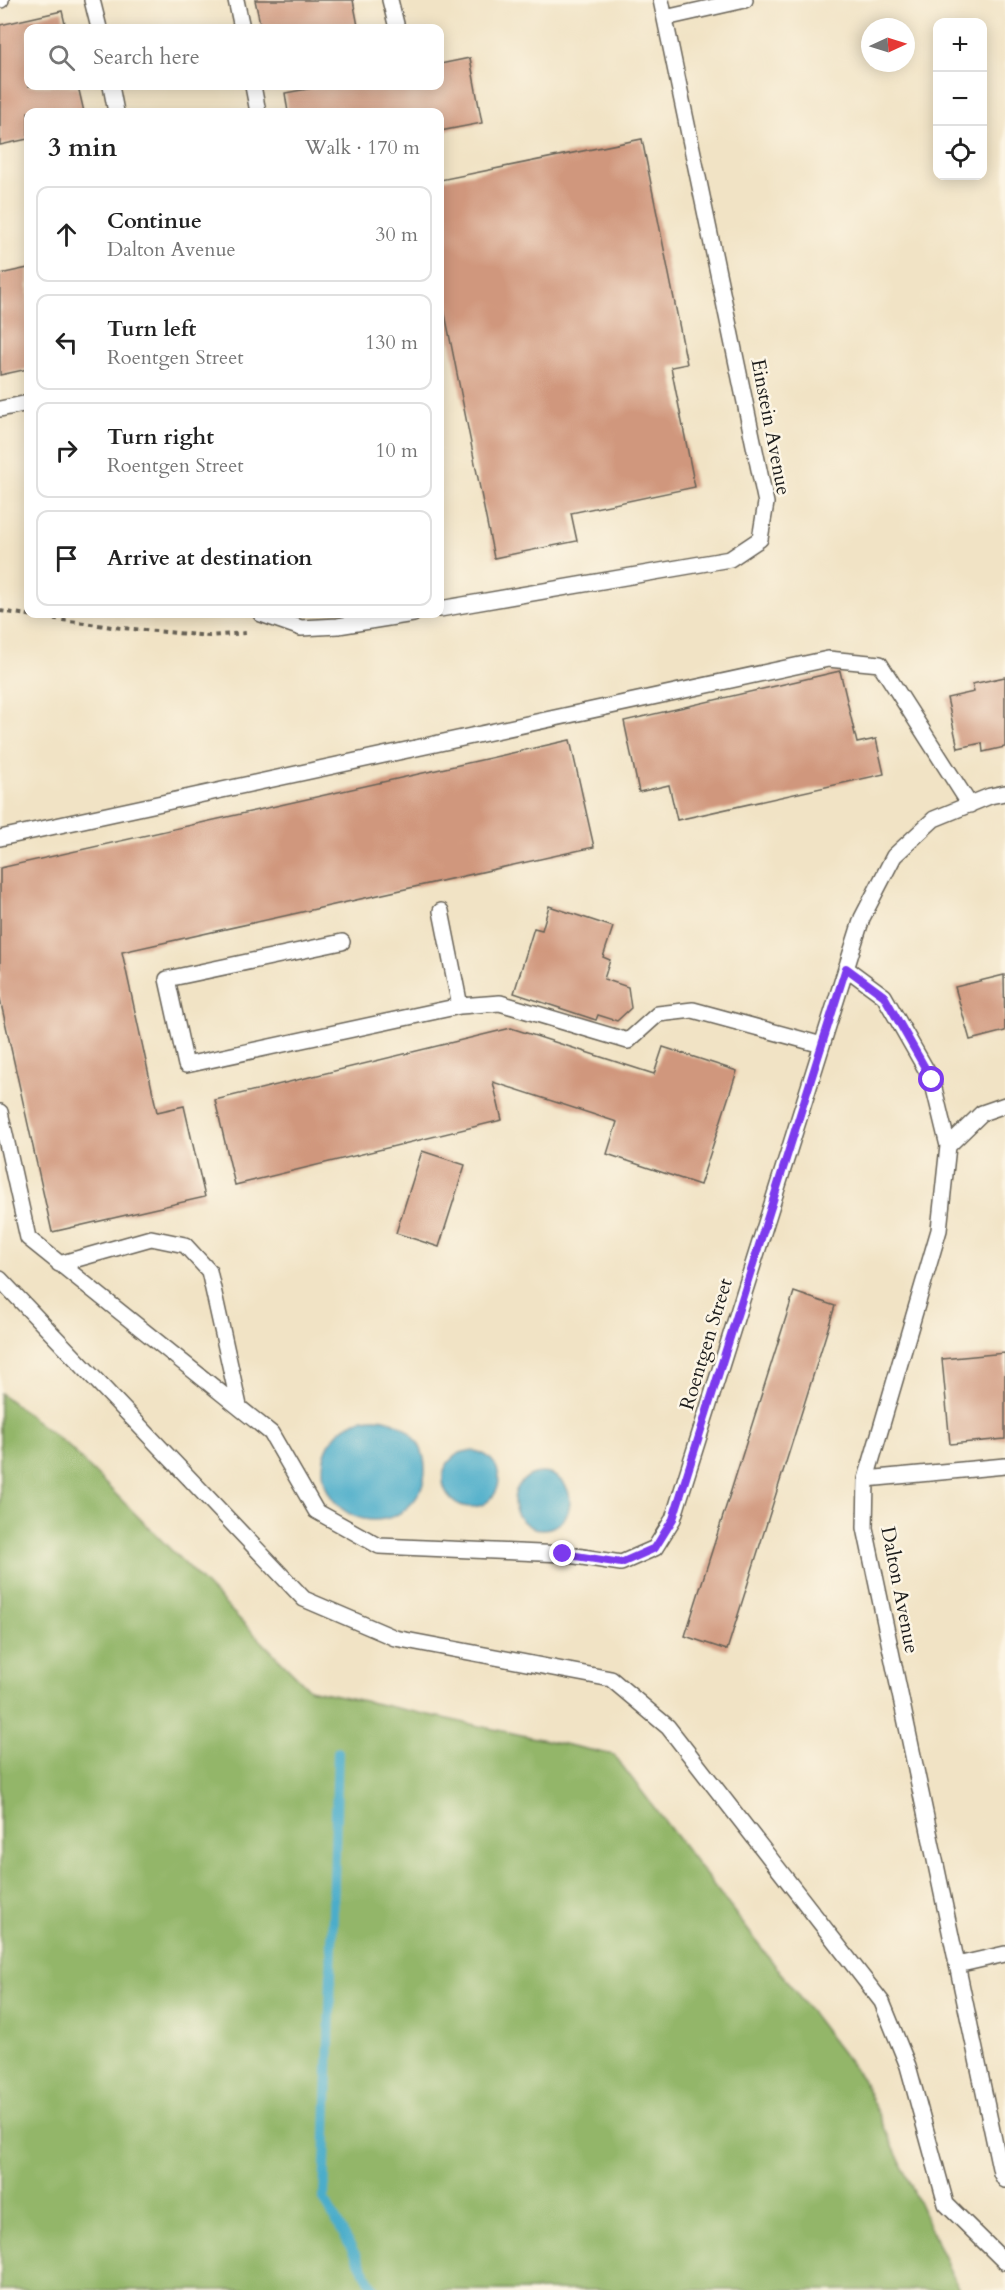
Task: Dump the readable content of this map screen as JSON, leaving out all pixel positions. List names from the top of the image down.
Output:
{
  "streets": {
    "lane": ["Einstein Avenue", "Roentgen Street", "Dalton Avenue"]
  },
  "crossings": [
    ["Roentgen Street", "Dalton Avenue"]
  ],
  "north": "right",
  "page": {
    "map_buttons": ["+", "−"],
    "search": "Search here",
    "heading": ["3 min", "Walk · 170 m"],
    "list": [
      ["Continue", "Dalton Avenue", "30 m"],
      ["Turn left", "Roentgen Street", "130 m"],
      ["Turn right", "Roentgen Street", "10 m"],
      "Arrive at destination"
    ]
  }
}
